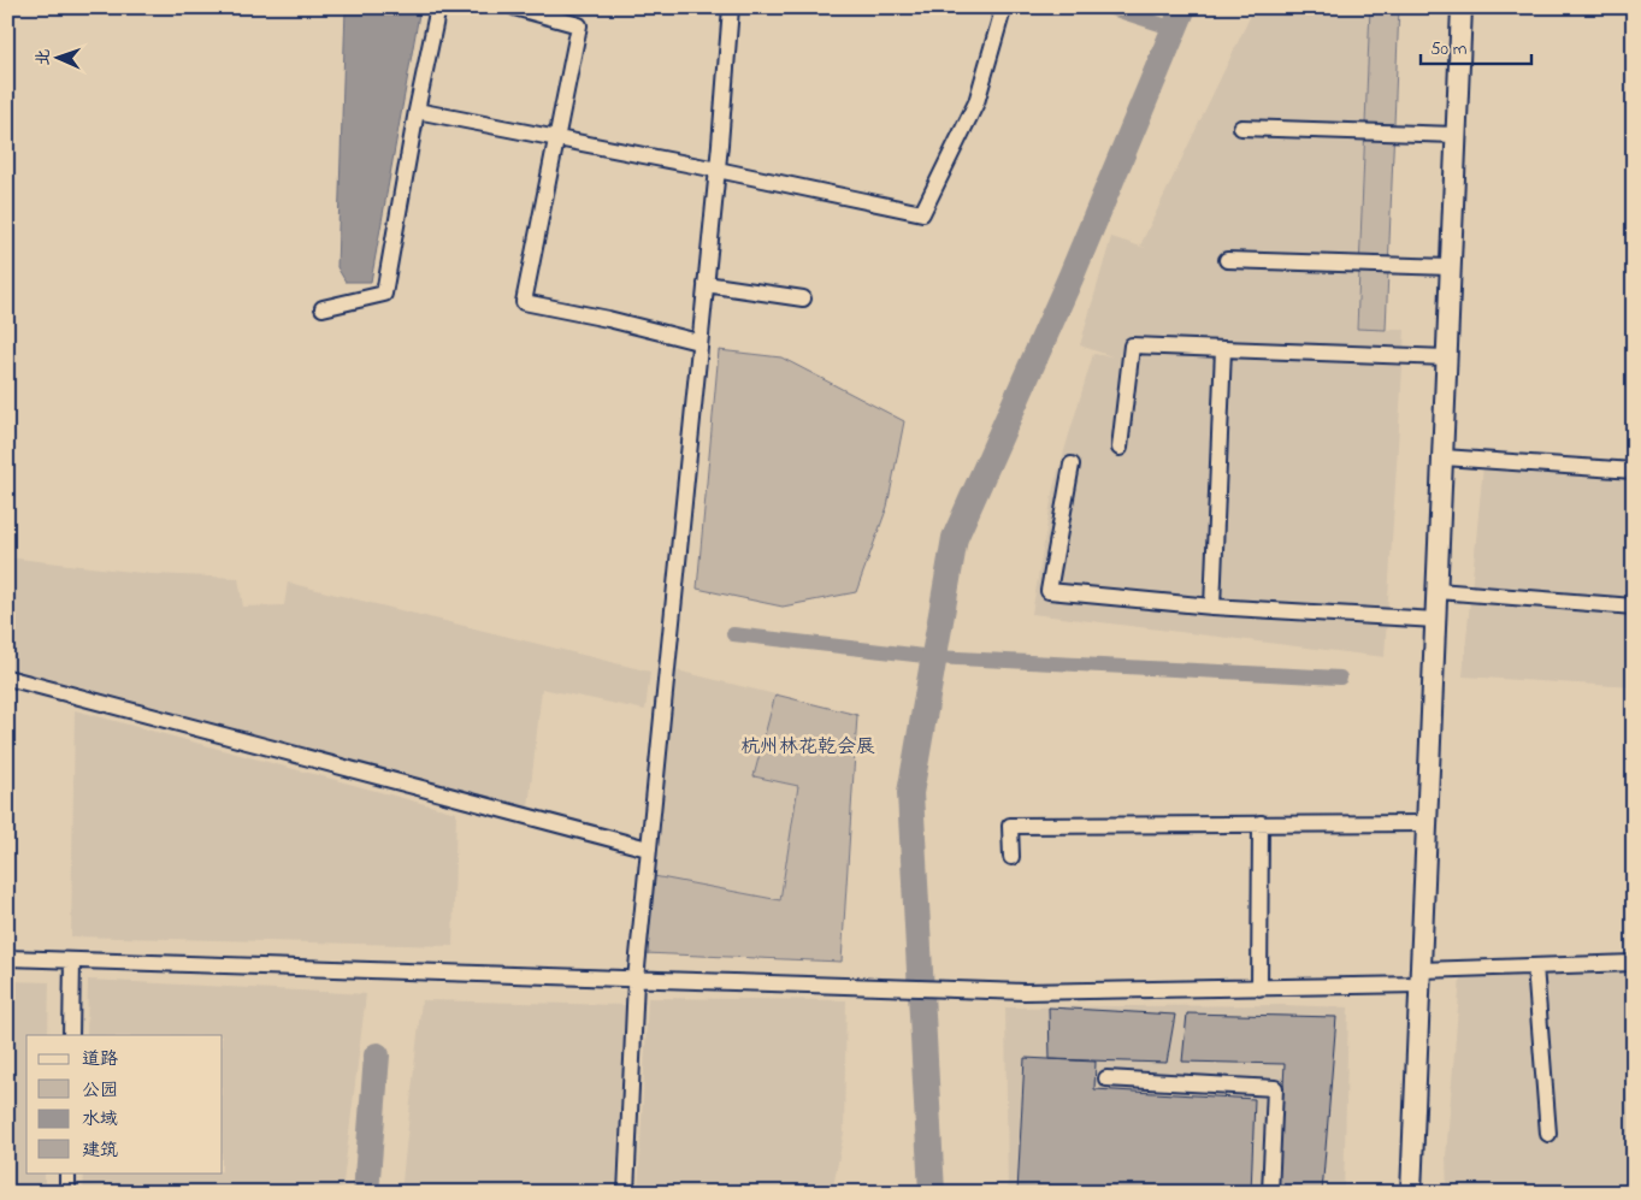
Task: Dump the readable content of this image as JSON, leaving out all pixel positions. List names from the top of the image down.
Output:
{
  "parks": ["杭州林花乾会展"],
  "legend": [
    "道路",
    "公园",
    "水域",
    "建筑"
  ],
  "scale_bar": "50 m",
  "north": "left"
}
